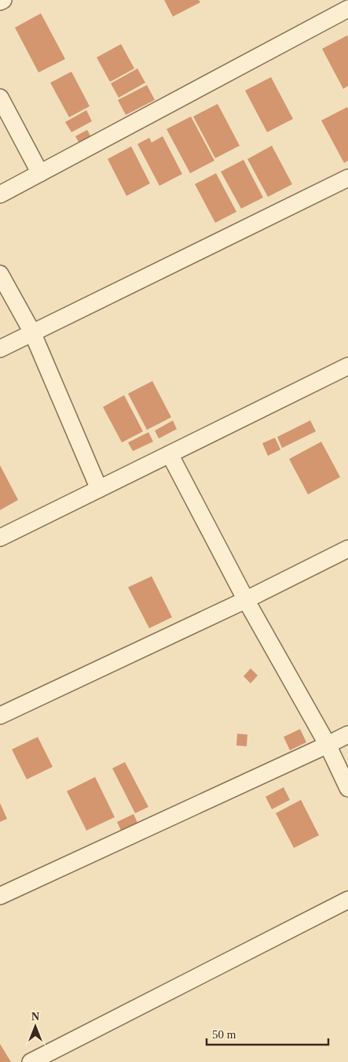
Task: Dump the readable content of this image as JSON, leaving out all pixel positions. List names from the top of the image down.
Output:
{
  "scale_bar": "50 m",
  "north": "top"
}
